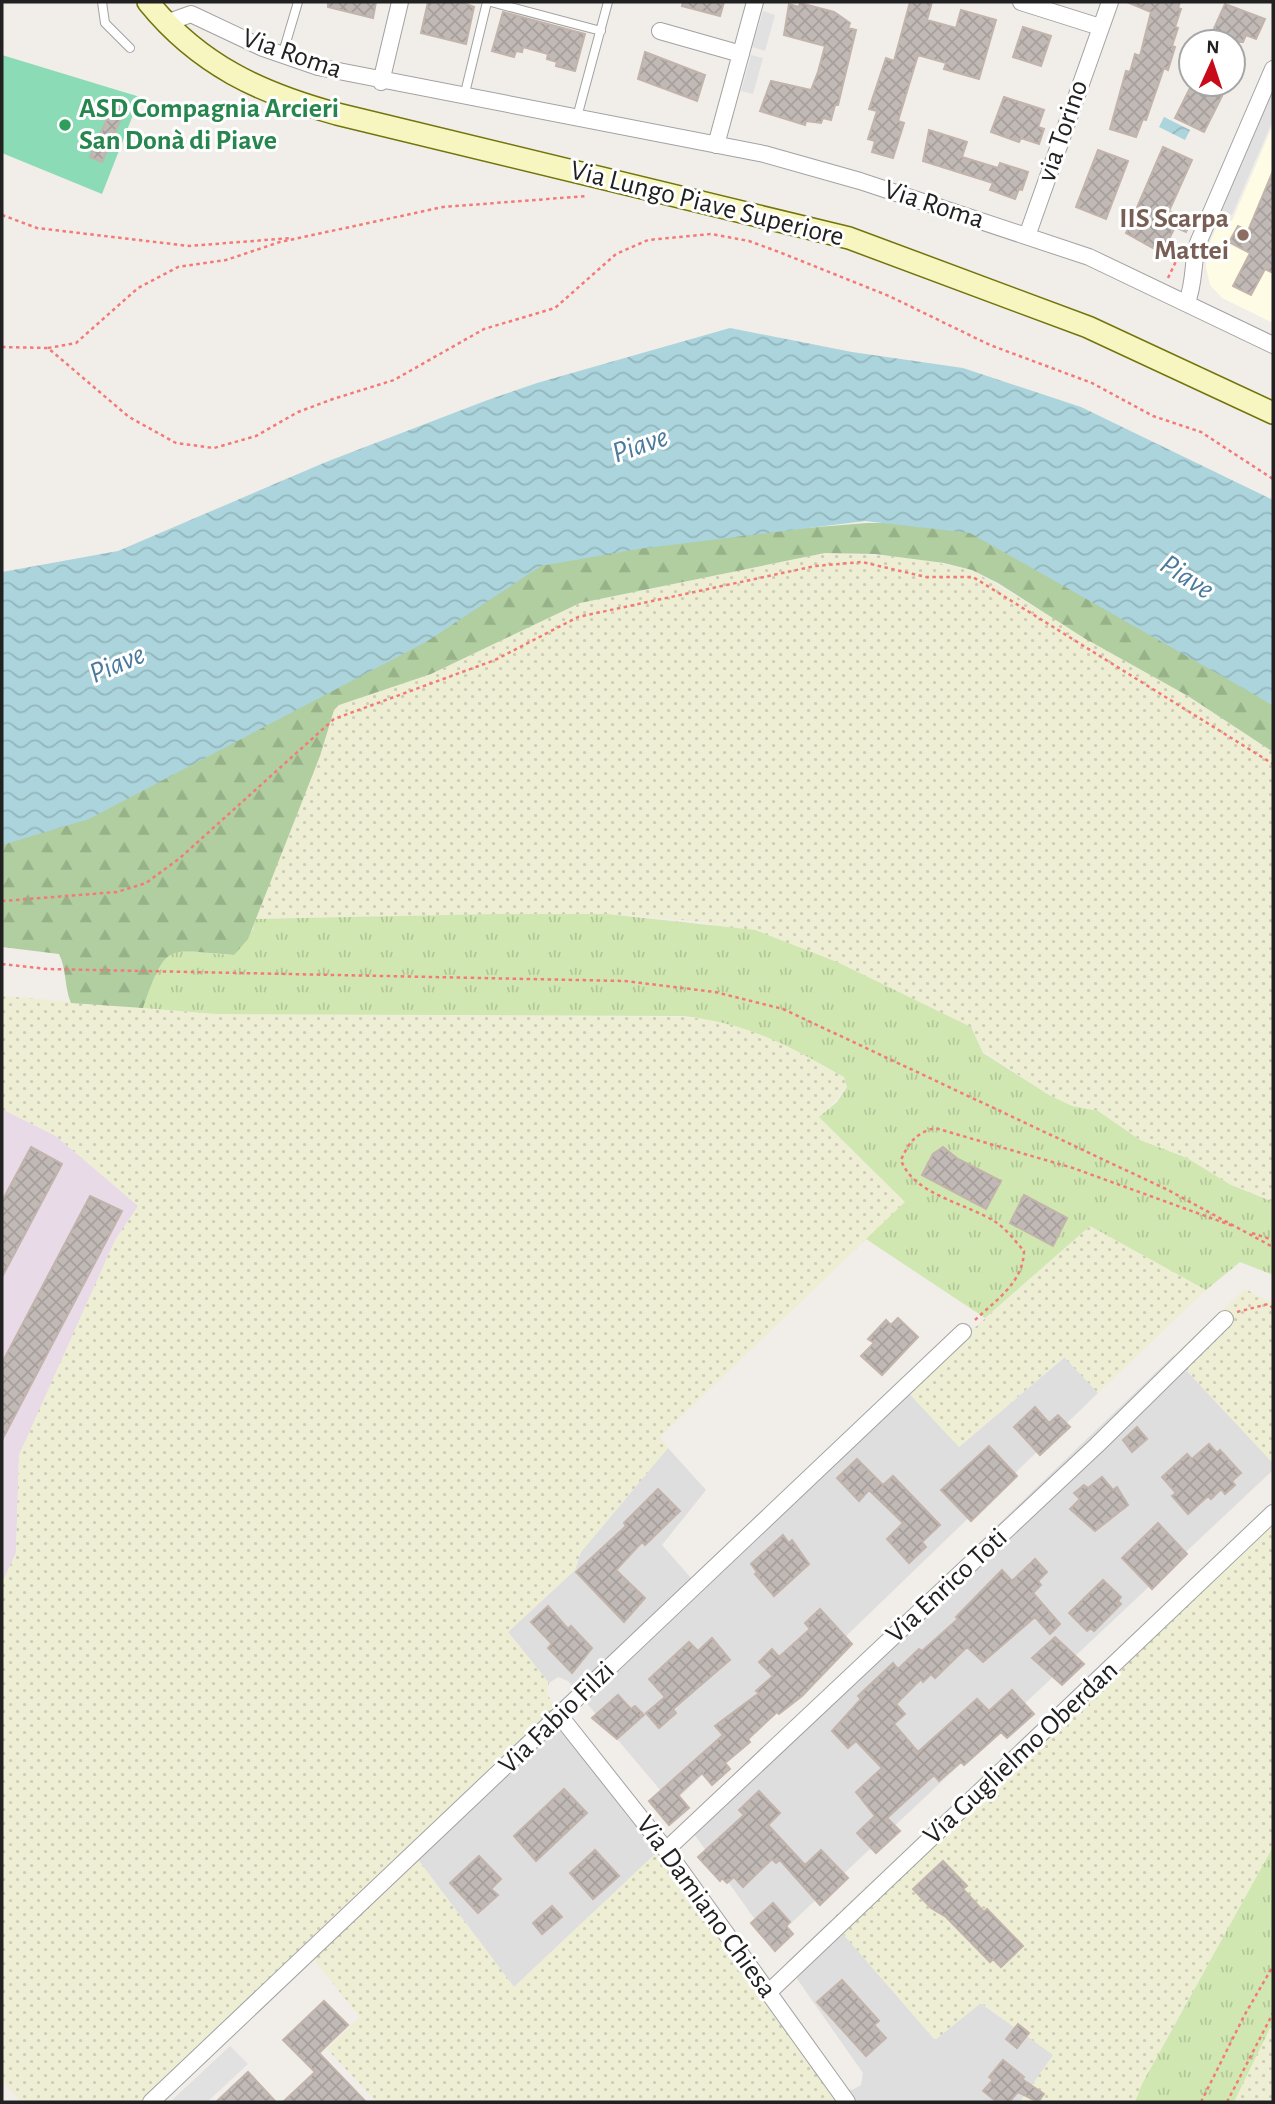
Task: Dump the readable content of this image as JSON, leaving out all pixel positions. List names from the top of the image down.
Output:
{
  "streets": {
    "main road": ["Via Lungo Piave Superiore"],
    "street": [
      "Via Roma",
      "via Torino",
      "Via Enrico Toti",
      "Via Fabio Filzi",
      "Via Guglielmo Oberdan",
      "Via Damiano Chiesa"
    ]
  },
  "crossings": [
    ["Via Roma", "via Torino"],
    ["Via Roma", "Via Lungo Piave Superiore"],
    ["Via Enrico Toti", "Via Damiano Chiesa"],
    ["Via Fabio Filzi", "Via Damiano Chiesa"],
    ["Via Guglielmo Oberdan", "Via Damiano Chiesa"]
  ],
  "water": ["Piave"],
  "places": ["ASD Compagnia Arcieri San Donà di Piave", "IIS Scarpa Mattei"],
  "north": "top"
}
